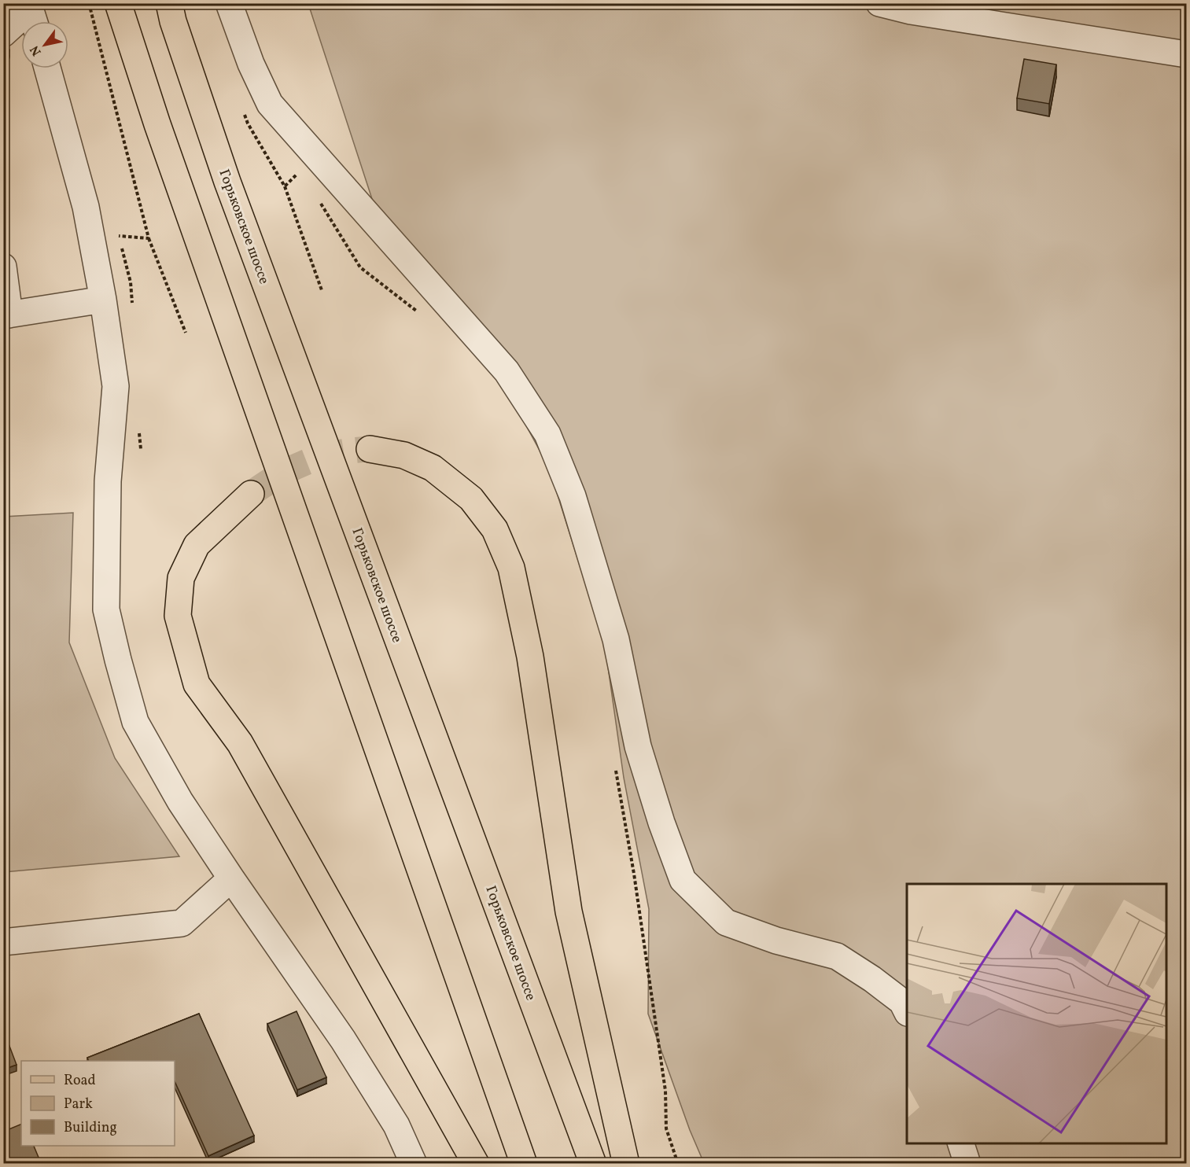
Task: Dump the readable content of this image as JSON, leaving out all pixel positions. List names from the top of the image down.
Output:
{
  "streets": {
    "main road": ["Горьковское шоссе"]
  },
  "legend": ["Road", "Park", "Building"],
  "north": "bottom left"
}
